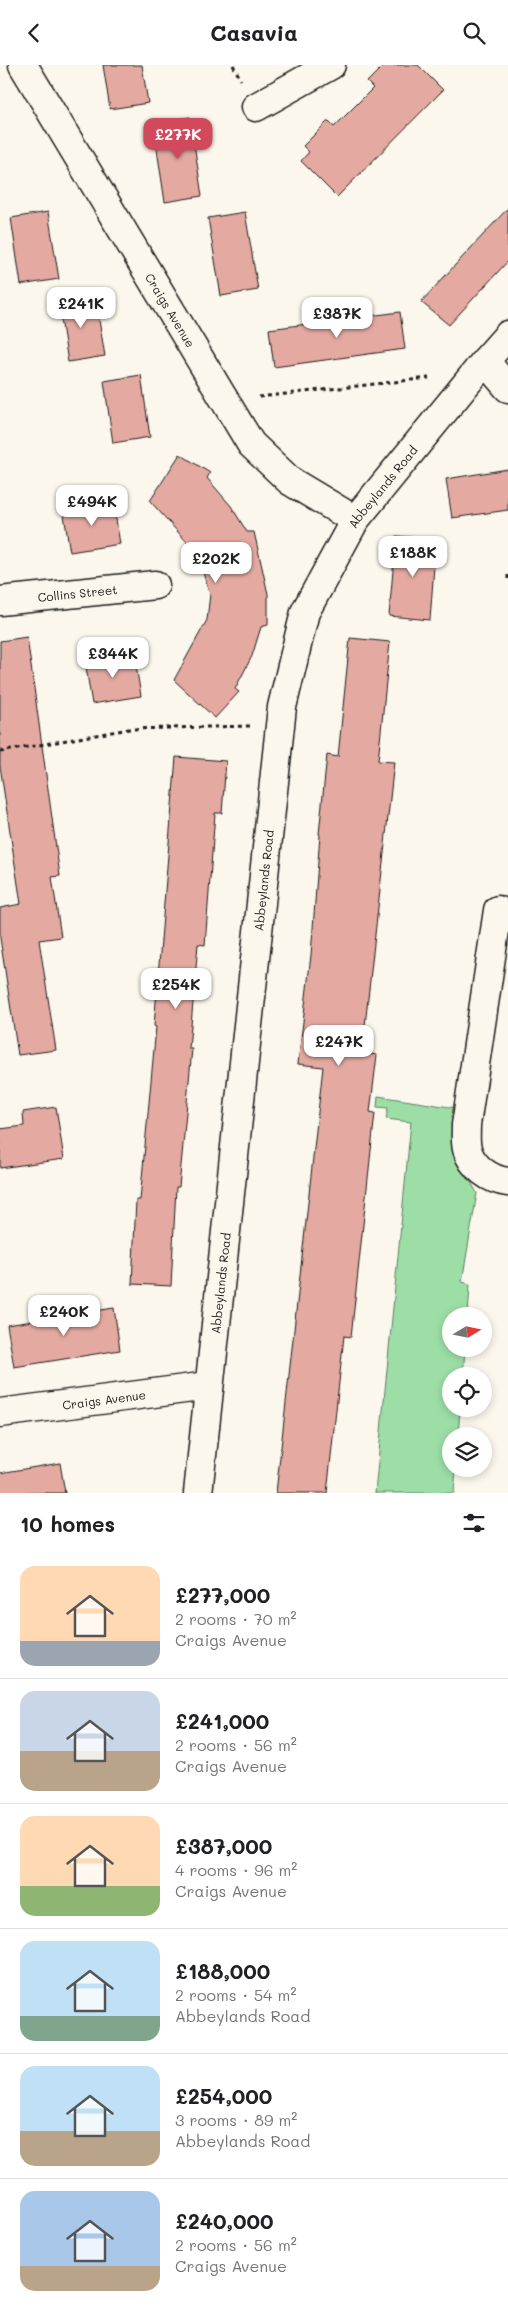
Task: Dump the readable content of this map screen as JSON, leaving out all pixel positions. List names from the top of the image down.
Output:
{
  "streets": {
    "street": ["Craigs Avenue", "Abbeylands Road", "Collins Street"]
  },
  "crossings": [
    ["Craigs Avenue", "Abbeylands Road"]
  ],
  "north": "right",
  "page": {
    "header": "Casavia",
    "price": [
      "£277K",
      "£241K",
      "£387K",
      "£494K",
      "£188K",
      "£202K",
      "£344K",
      "£254K",
      "£247K",
      "£240K"
    ],
    "heading": "10 homes",
    "list": [
      {
        "name": "£277,000",
        "note": "2 rooms · 70 m² · Craigs Avenue"
      },
      {
        "name": "£241,000",
        "note": "2 rooms · 56 m² · Craigs Avenue"
      },
      {
        "name": "£387,000",
        "note": "4 rooms · 96 m² · Craigs Avenue"
      },
      {
        "name": "£188,000",
        "note": "2 rooms · 54 m² · Abbeylands Road"
      },
      {
        "name": "£254,000",
        "note": "3 rooms · 89 m² · Abbeylands Road"
      },
      {
        "name": "£240,000",
        "note": "2 rooms · 56 m² · Craigs Avenue"
      }
    ]
  }
}
